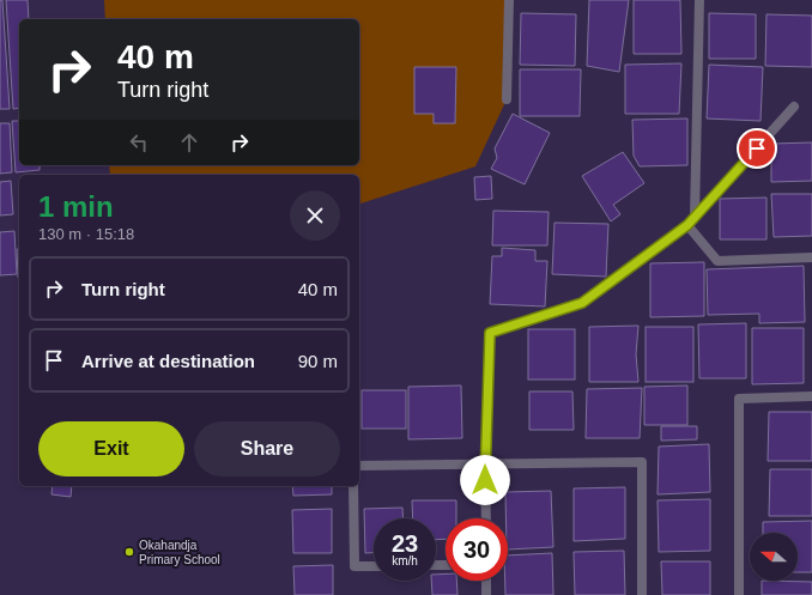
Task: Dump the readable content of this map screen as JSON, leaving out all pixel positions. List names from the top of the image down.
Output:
{
  "places": ["Okahandja Primary School"],
  "north": "left",
  "page": {
    "turn": ["40 m", "Turn right"],
    "heading": ["1 min", "130 m · 15:18"],
    "list": [
      {
        "name": "Turn right",
        "value": "40 m"
      },
      {
        "name": "Arrive at destination",
        "value": "90 m"
      }
    ],
    "buttons": ["Exit", "Share"],
    "speed": "23 km/h",
    "limit": "30"
  }
}
